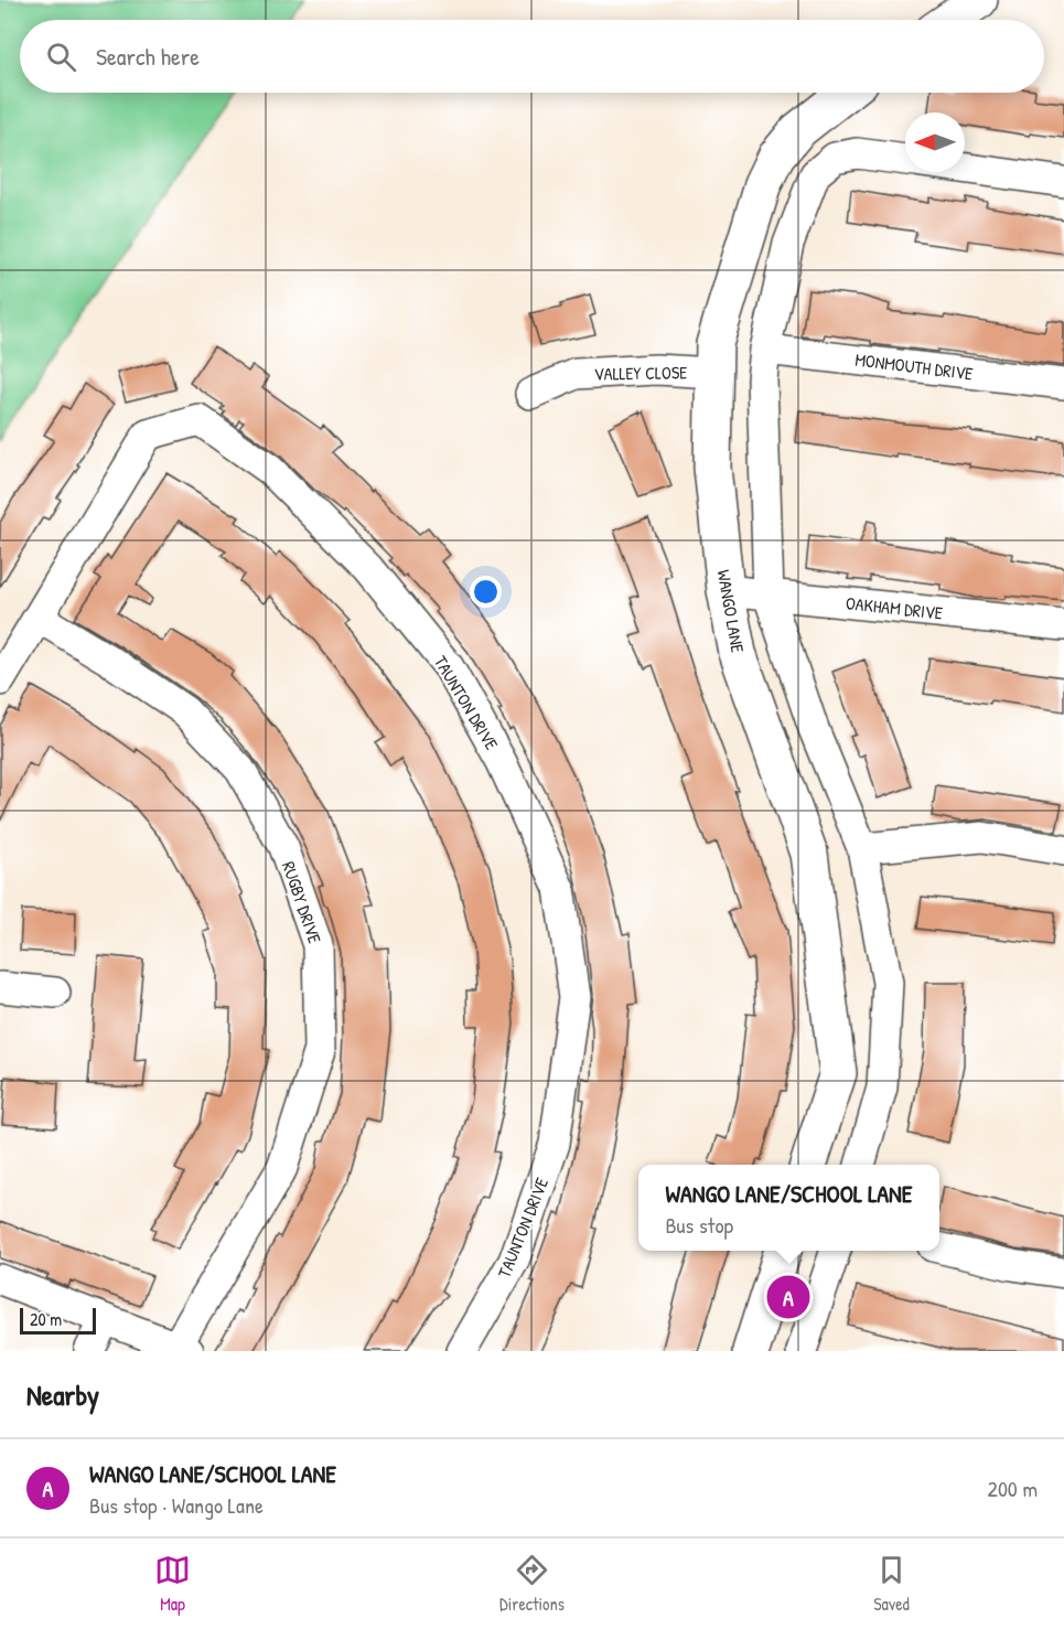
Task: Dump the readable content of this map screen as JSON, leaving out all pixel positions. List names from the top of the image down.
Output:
{
  "streets": {
    "main road": ["WANGO LANE"],
    "street": [
      "MONMOUTH DRIVE",
      "VALLEY CLOSE",
      "OAKHAM DRIVE",
      "TAUNTON DRIVE",
      "RUGBY DRIVE"
    ]
  },
  "crossings": [
    ["VALLEY CLOSE", "WANGO LANE"],
    ["OAKHAM DRIVE", "WANGO LANE"],
    ["TAUNTON DRIVE", "RUGBY DRIVE"]
  ],
  "scale_bar": "20 m",
  "north": "left",
  "page": {
    "search": "Search here",
    "popup": ["WANGO LANE/SCHOOL LANE", "Bus stop"],
    "pins": "A",
    "scale": "20 m",
    "heading": "Nearby",
    "list": [
      {
        "mark": "A",
        "name": "WANGO LANE/SCHOOL LANE",
        "note": "Bus stop · Wango Lane",
        "value": "200 m"
      }
    ],
    "nav": ["Map", "Directions", "Saved"]
  }
}
